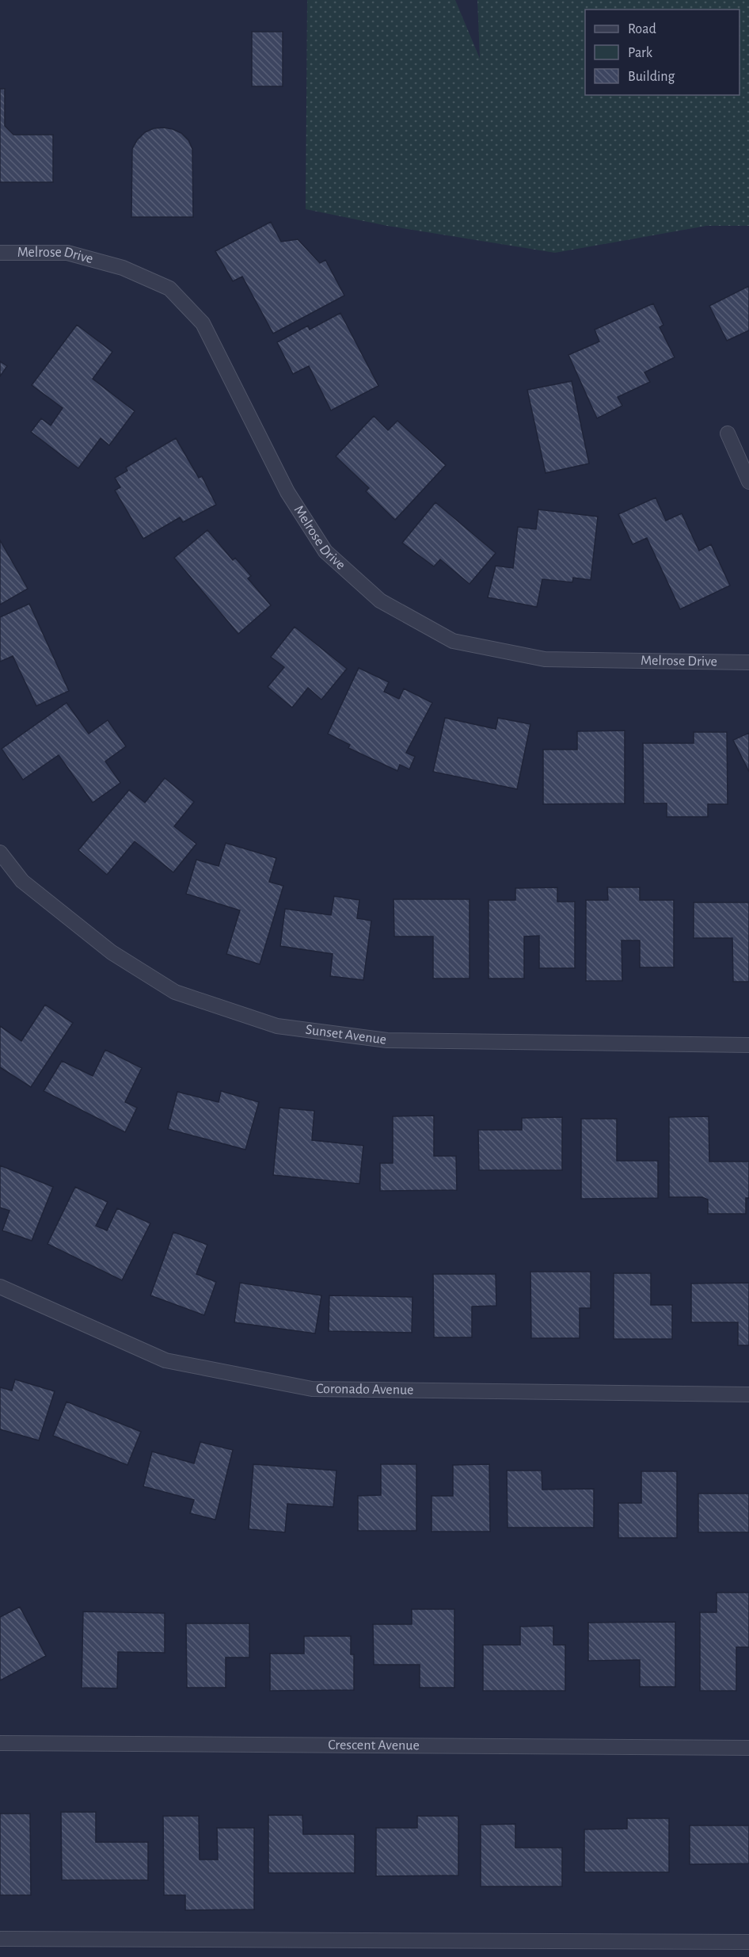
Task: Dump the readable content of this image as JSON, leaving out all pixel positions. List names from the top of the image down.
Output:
{
  "streets": {
    "street": [
      "Melrose Drive",
      "Sunset Avenue",
      "Coronado Avenue",
      "Crescent Avenue"
    ]
  },
  "legend": ["Road", "Park", "Building"]
}
